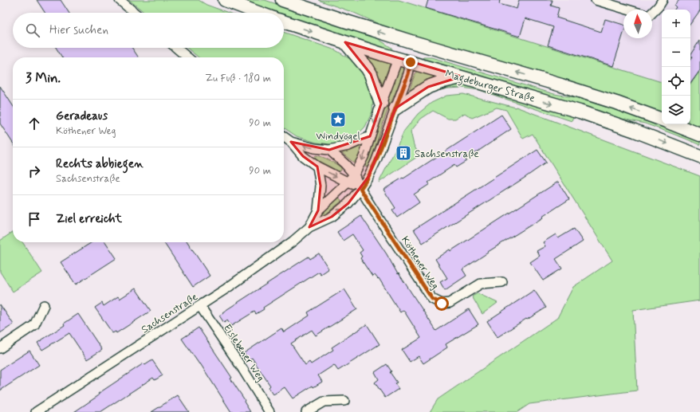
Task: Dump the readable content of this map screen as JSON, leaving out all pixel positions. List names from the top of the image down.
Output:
{
  "streets": {
    "main road": ["Magdeburger Straße"],
    "street": ["Köthener Weg", "Sachsenstraße", "Eislebener Weg"]
  },
  "crossings": [
    ["Magdeburger Straße", "Sachsenstraße"],
    ["Köthener Weg", "Sachsenstraße"],
    ["Sachsenstraße", "Eislebener Weg"]
  ],
  "places": {
    "place": ["Windvögel"],
    "building": ["Sachsenstraße"]
  },
  "north": "top",
  "page": {
    "map_buttons": ["+", "−"],
    "search": "Hier suchen",
    "heading": ["3 Min.", "Zu Fuß · 180 m"],
    "list": [
      ["Geradeaus", "Köthener Weg", "90 m"],
      ["Rechts abbiegen", "Sachsenstraße", "90 m"],
      "Ziel erreicht"
    ]
  }
}
